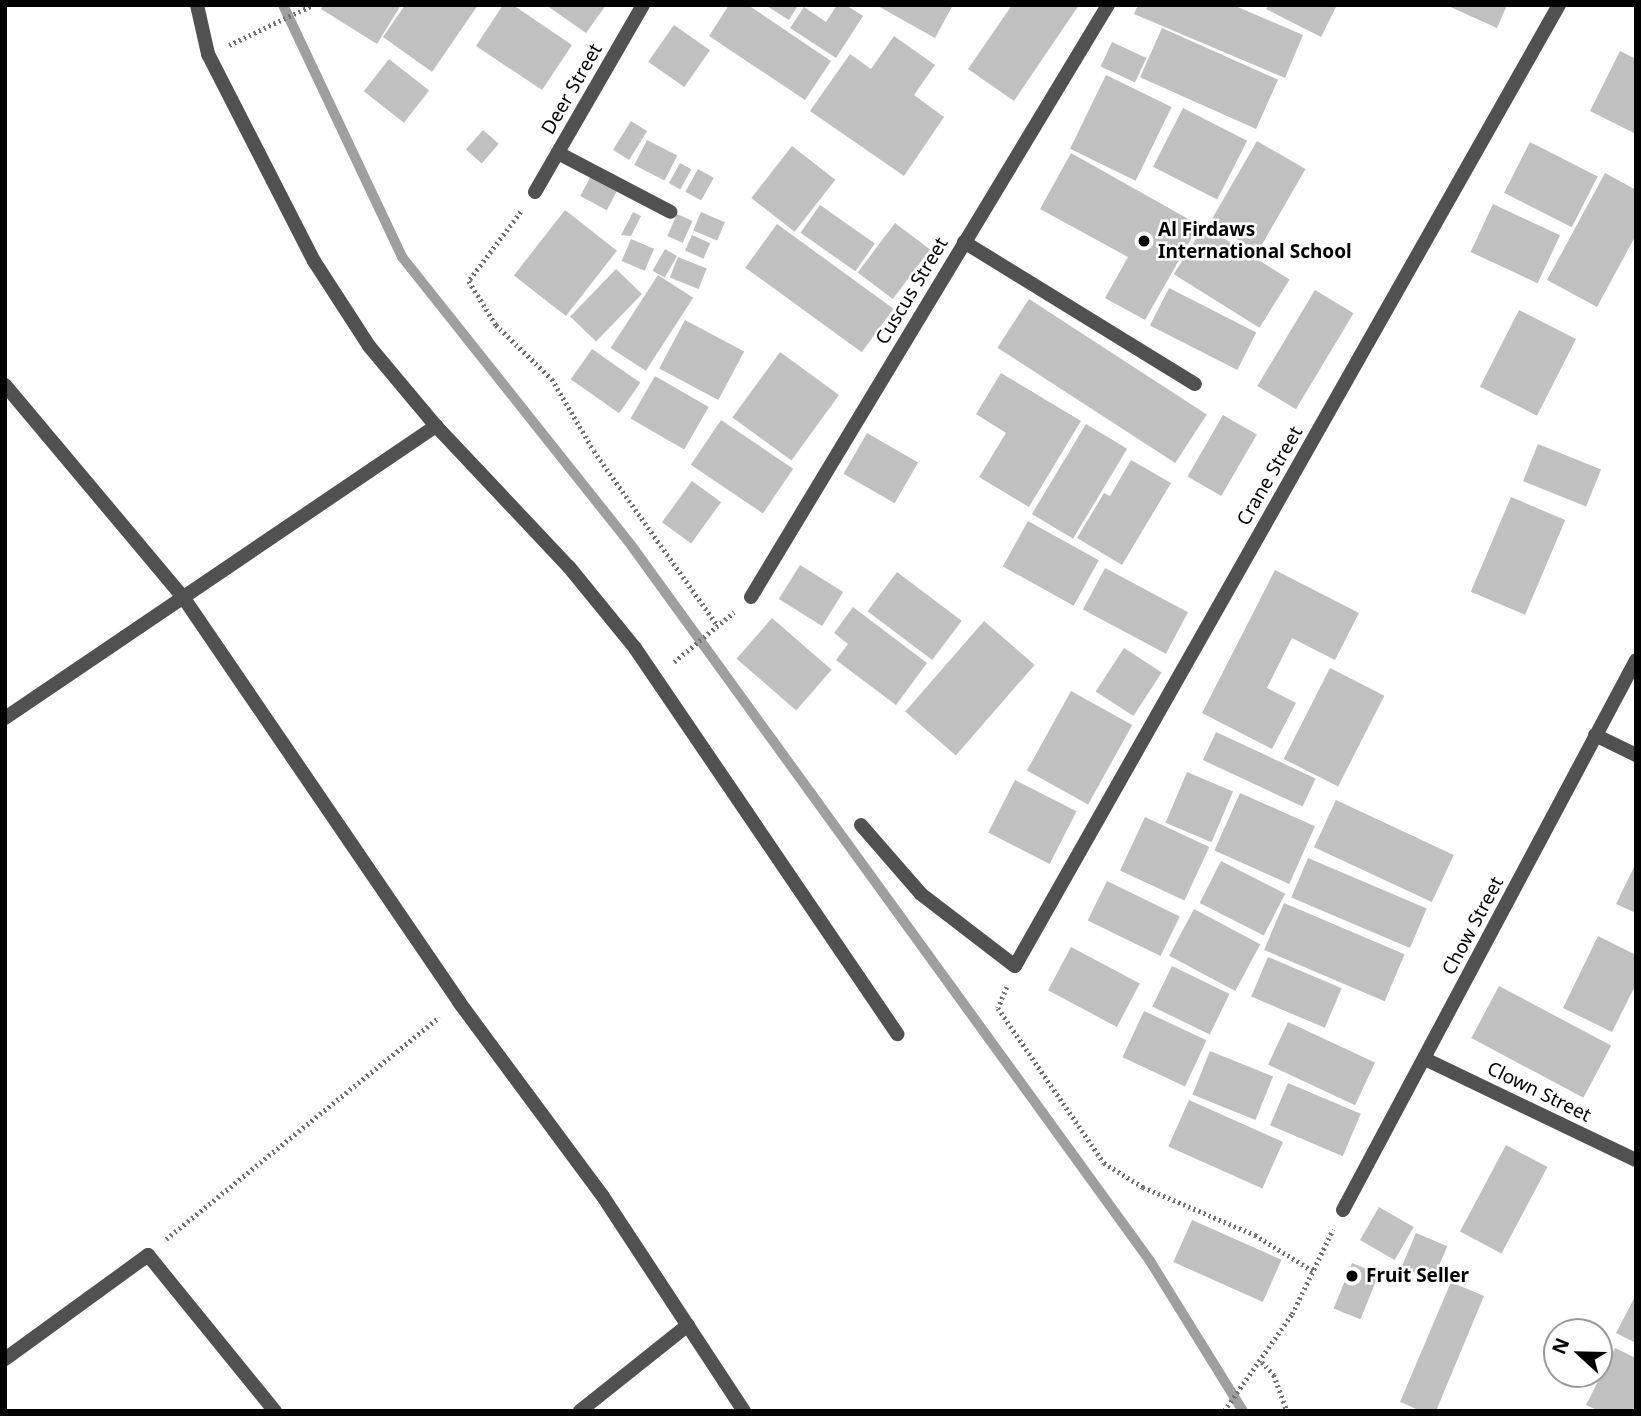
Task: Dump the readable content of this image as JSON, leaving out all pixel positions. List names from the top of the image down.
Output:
{
  "streets": {
    "street": [
      "Deer Street",
      "Cuscus Street",
      "Crane Street",
      "Chow Street",
      "Clown Street"
    ]
  },
  "crossings": [
    ["Chow Street", "Clown Street"]
  ],
  "places": ["Al Firdaws International School", "Fruit Seller"],
  "north": "left"
}
